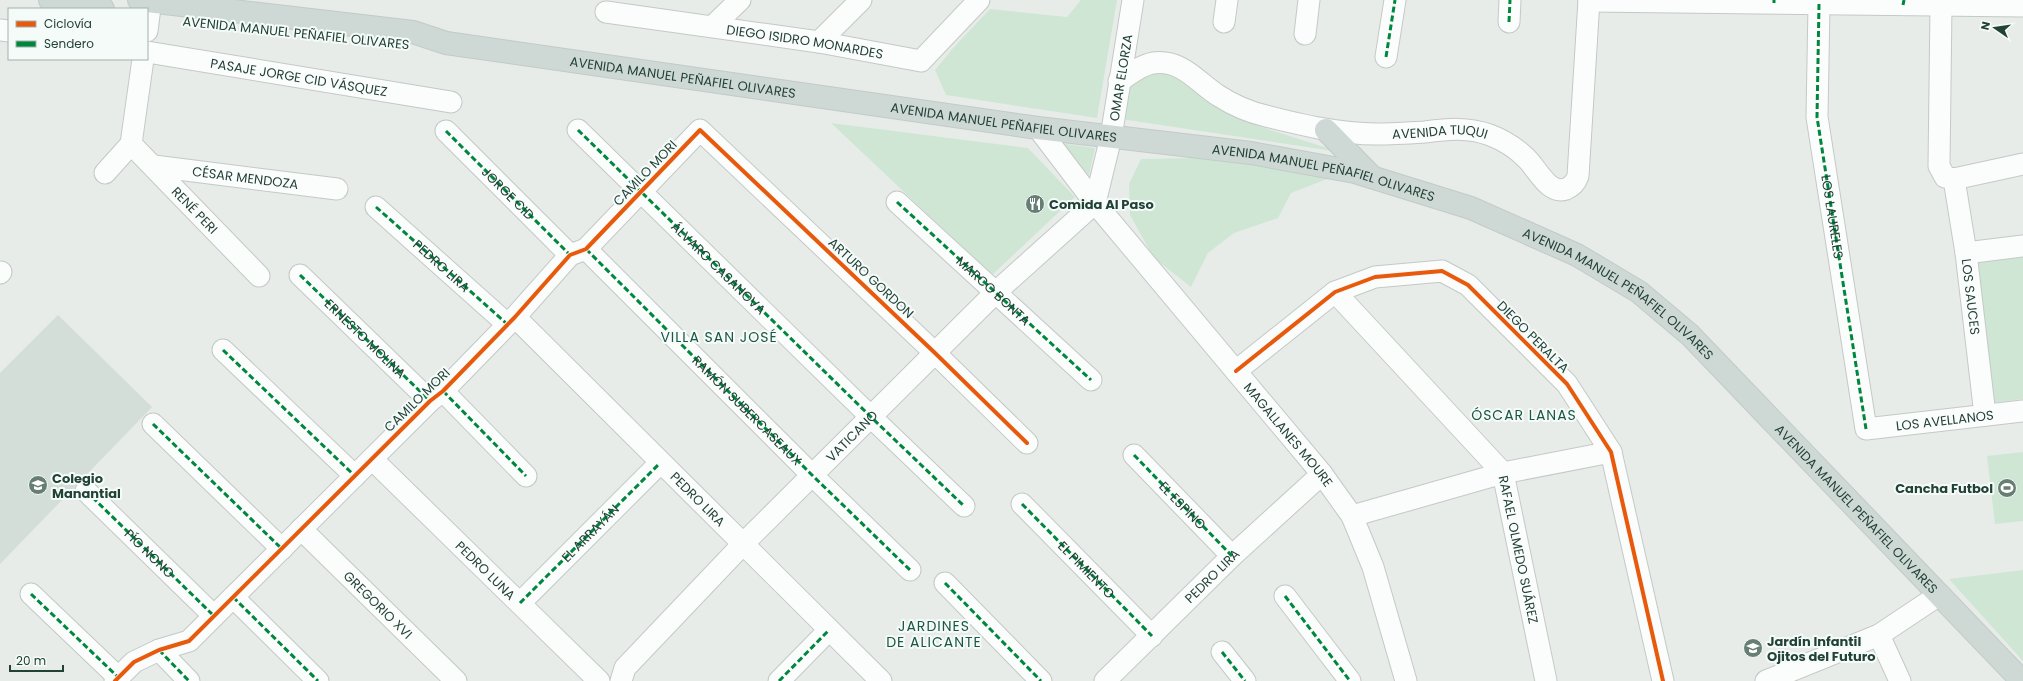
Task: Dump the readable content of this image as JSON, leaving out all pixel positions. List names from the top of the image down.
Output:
{
  "streets": {
    "main road": ["AVENIDA MANUEL PEÑAFIEL OLIVARES"],
    "street": [
      "DIEGO ISIDRO MONARDES",
      "PASAJE JORGE CID VÁSQUEZ",
      "OMAR ELORZA",
      "AVENIDA TUQUI",
      "CAMILO MORI",
      "CÉSAR MENDOZA",
      "JORGE CID",
      "RENÉ PERI",
      "LOS LAURELES",
      "PEDRO LIRA",
      "ÁLVARO CASANOVA",
      "ARTURO GORDON",
      "MARCO BONTA",
      "LOS SAUCES",
      "DIEGO PERALTA",
      "ERNESTO MOLINA",
      "RAMÓN SUBERCASEAUX",
      "LOS AVELLANOS",
      "MAGALLANES MOURE",
      "VATICANO",
      "EL ESPINO",
      "EL ARRAYÁN",
      "RAFAEL OLMEDO SUÁREZ",
      "PÍO NONO",
      "PEDRO LUNA",
      "EL PIMIENTO",
      "GREGORIO XVI"
    ]
  },
  "crossings": [
    ["AVENIDA MANUEL PEÑAFIEL OLIVARES", "OMAR ELORZA"],
    ["AVENIDA MANUEL PEÑAFIEL OLIVARES", "MAGALLANES MOURE"],
    ["OMAR ELORZA", "AVENIDA TUQUI"],
    ["OMAR ELORZA", "MAGALLANES MOURE"],
    ["OMAR ELORZA", "VATICANO"],
    ["CAMILO MORI", "JORGE CID"],
    ["CAMILO MORI", "PEDRO LIRA"],
    ["CAMILO MORI", "ÁLVARO CASANOVA"],
    ["CAMILO MORI", "ARTURO GORDON"],
    ["CAMILO MORI", "ERNESTO MOLINA"],
    ["CAMILO MORI", "RAMÓN SUBERCASEAUX"],
    ["CAMILO MORI", "PÍO NONO"],
    ["CAMILO MORI", "PEDRO LUNA"],
    ["CAMILO MORI", "GREGORIO XVI"],
    ["CÉSAR MENDOZA", "RENÉ PERI"],
    ["JORGE CID", "RAMÓN SUBERCASEAUX"],
    ["LOS LAURELES", "LOS AVELLANOS"],
    ["PEDRO LIRA", "MAGALLANES MOURE"],
    ["PEDRO LIRA", "VATICANO"],
    ["PEDRO LIRA", "EL ESPINO"],
    ["PEDRO LIRA", "EL ARRAYÁN"],
    ["PEDRO LIRA", "EL PIMIENTO"],
    ["ÁLVARO CASANOVA", "VATICANO"],
    ["ARTURO GORDON", "VATICANO"],
    ["MARCO BONTA", "VATICANO"],
    ["LOS SAUCES", "LOS AVELLANOS"],
    ["DIEGO PERALTA", "MAGALLANES MOURE"],
    ["DIEGO PERALTA", "RAFAEL OLMEDO SUÁREZ"],
    ["RAMÓN SUBERCASEAUX", "VATICANO"],
    ["MAGALLANES MOURE", "VATICANO"],
    ["EL ARRAYÁN", "PEDRO LUNA"]
  ],
  "districts": ["VILLA SAN JOSÉ", "ÓSCAR LANAS", "JARDINES DE ALICANTE"],
  "places": {
    "restaurant": ["Comida Al Paso"],
    "school or university": ["Colegio Manantial", "Jardín Infantil Ojitos del Futuro"],
    "sports": ["Cancha Futbol"]
  },
  "legend": ["Ciclovía", "Sendero"],
  "scale_bar": "20 m",
  "north": "left"
}
